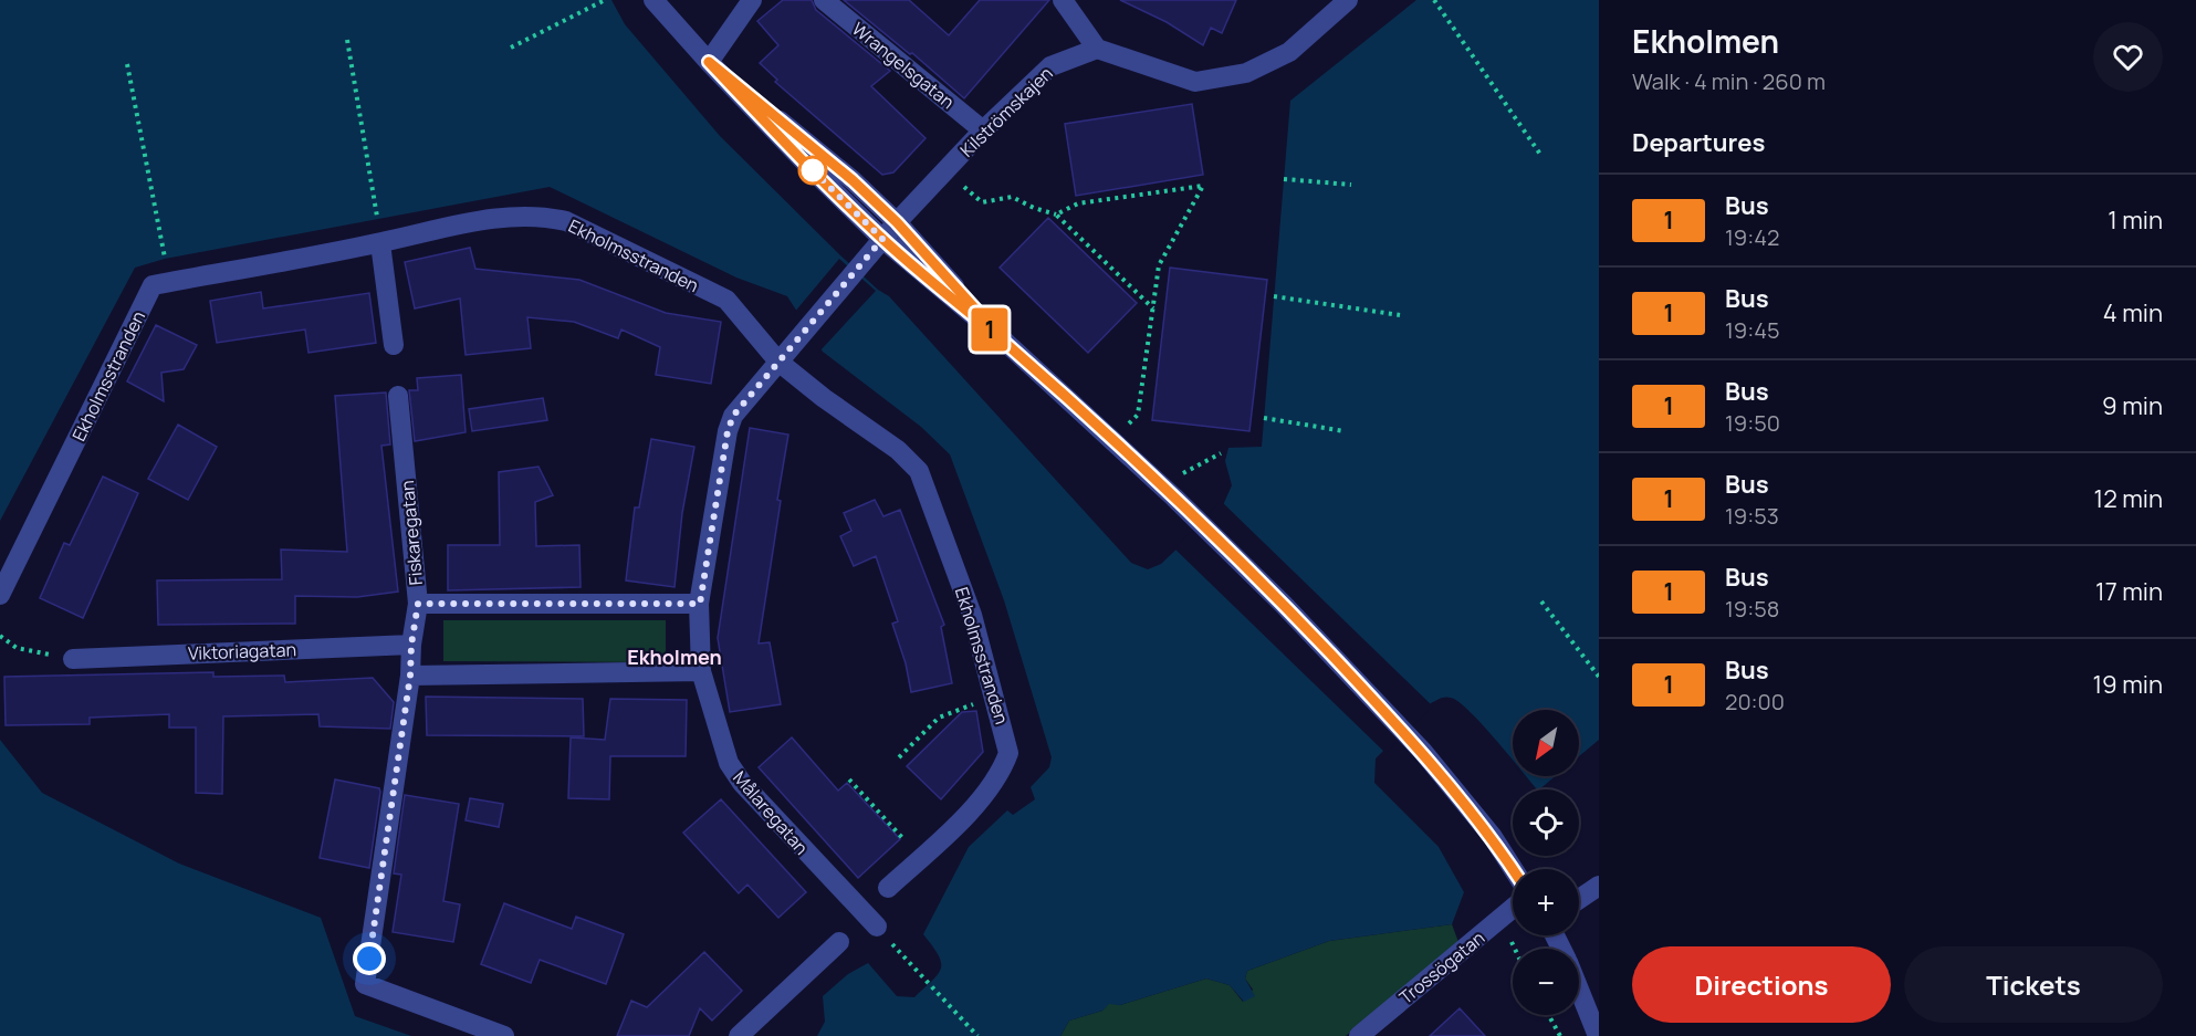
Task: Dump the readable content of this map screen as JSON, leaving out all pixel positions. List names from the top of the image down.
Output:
{
  "streets": {
    "street": [
      "Wrangelsgatan",
      "Kilströmskajen",
      "Ekholmsstranden",
      "Fiskaregatan",
      "Viktoriagatan",
      "Målaregatan",
      "Trossögatan"
    ]
  },
  "crossings": [
    ["Wrangelsgatan", "Kilströmskajen"],
    ["Kilströmskajen", "Målaregatan"],
    ["Ekholmsstranden", "Målaregatan"],
    ["Fiskaregatan", "Viktoriagatan"]
  ],
  "districts": ["Ekholmen"],
  "lines": ["bus line 1"],
  "north": "bottom left",
  "page": {
    "on_map": "1",
    "heading": [
      ["Ekholmen", "Walk · 4 min · 260 m"],
      "Departures"
    ],
    "list": [
      {
        "mark": "1",
        "name": "Bus",
        "note": "19:42",
        "value": "1 min"
      },
      {
        "mark": "1",
        "name": "Bus",
        "note": "19:45",
        "value": "4 min"
      },
      {
        "mark": "1",
        "name": "Bus",
        "note": "19:50",
        "value": "9 min"
      },
      {
        "mark": "1",
        "name": "Bus",
        "note": "19:53",
        "value": "12 min"
      },
      {
        "mark": "1",
        "name": "Bus",
        "note": "19:58",
        "value": "17 min"
      },
      {
        "mark": "1",
        "name": "Bus",
        "note": "20:00",
        "value": "19 min"
      }
    ],
    "map_buttons": ["+", "−"],
    "buttons": ["Directions", "Tickets"]
  }
}
